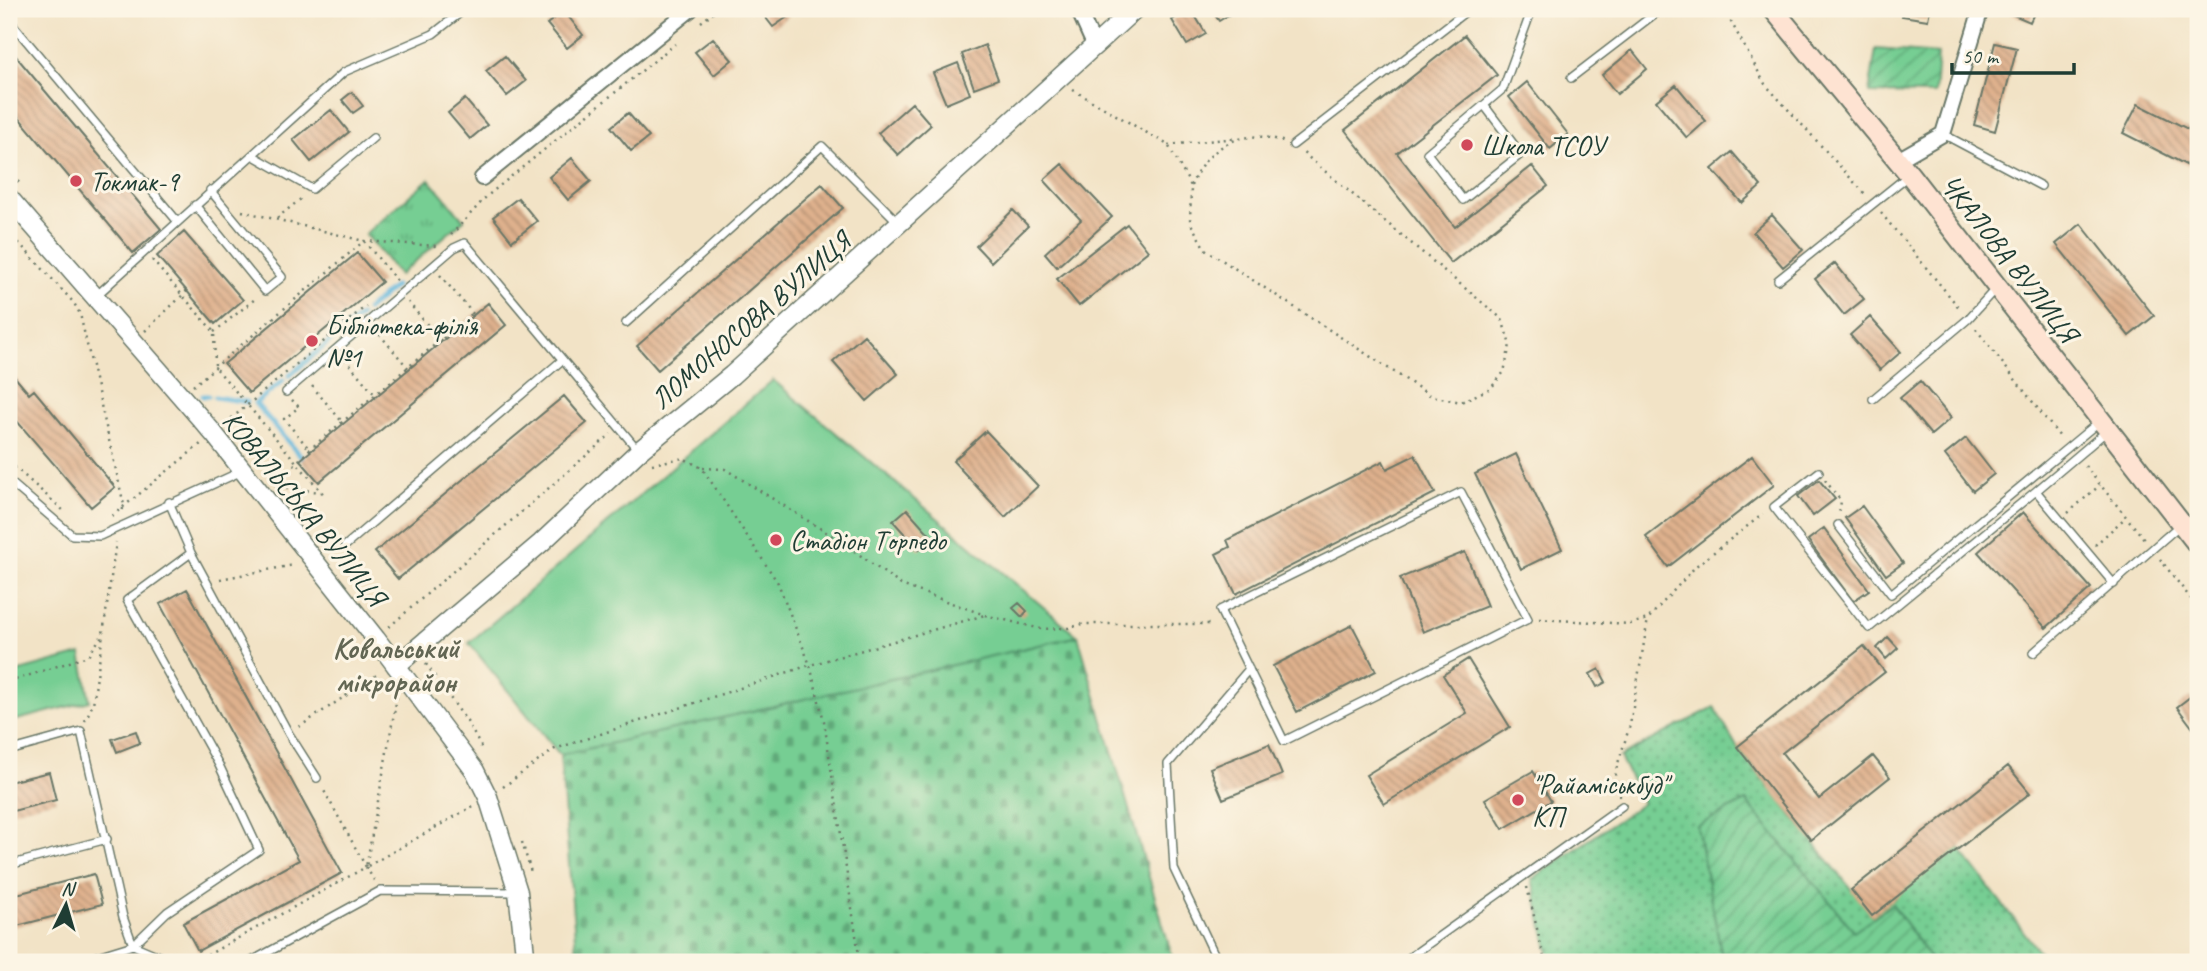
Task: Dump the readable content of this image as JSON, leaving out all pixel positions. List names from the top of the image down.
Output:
{
  "streets": {
    "main road": ["ЧКАЛОВА ВУЛИЦЯ"],
    "street": ["ЛОМОНОСОВА ВУЛИЦЯ", "КОВАЛЬСЬКА ВУЛИЦЯ"]
  },
  "crossings": [
    ["ЛОМОНОСОВА ВУЛИЦЯ", "КОВАЛЬСЬКА ВУЛИЦЯ"]
  ],
  "districts": ["Ковальський мікрорайон"],
  "places": [
    "Школа ТСОУ",
    "Токмак-9",
    "Бібліотека-філія №1",
    "Стадіон Торпедо",
    "\"Райаміськбуд\" КП"
  ],
  "scale_bar": "50 m",
  "north": "top"
}
